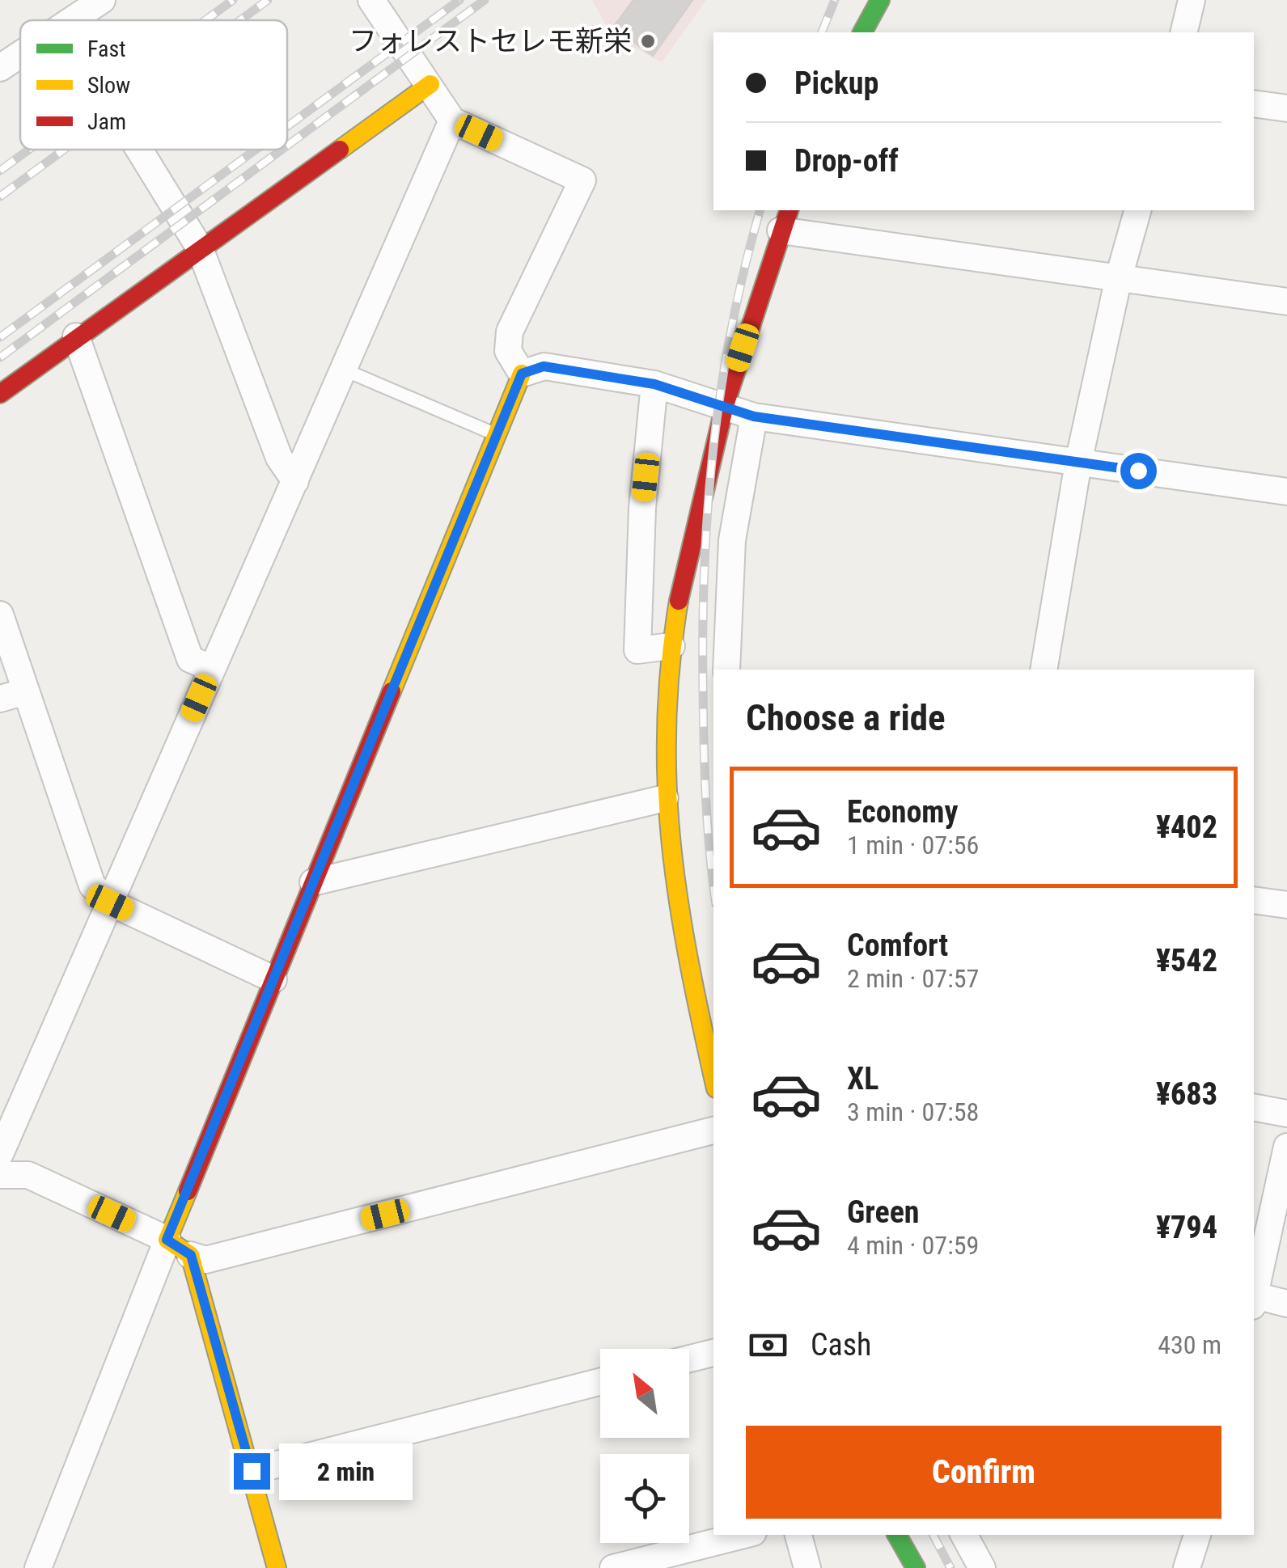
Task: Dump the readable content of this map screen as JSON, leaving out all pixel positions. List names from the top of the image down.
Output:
{
  "places": ["フォレストセレモ新栄"],
  "legend": ["Fast", "Slow", "Jam"],
  "north": "top left",
  "page": {
    "banner": ["Pickup", "Drop-off"],
    "heading": "Choose a ride",
    "list": [
      {
        "name": "Economy",
        "note": "1 min · 07:56",
        "value": "¥402"
      },
      {
        "name": "Comfort",
        "note": "2 min · 07:57",
        "value": "¥542"
      },
      {
        "name": "XL",
        "note": "3 min · 07:58",
        "value": "¥683"
      },
      {
        "name": "Green",
        "note": "4 min · 07:59",
        "value": "¥794"
      }
    ],
    "pay": ["Cash", "430 m"],
    "buttons": "Confirm",
    "bubble": "2 min"
  }
}
